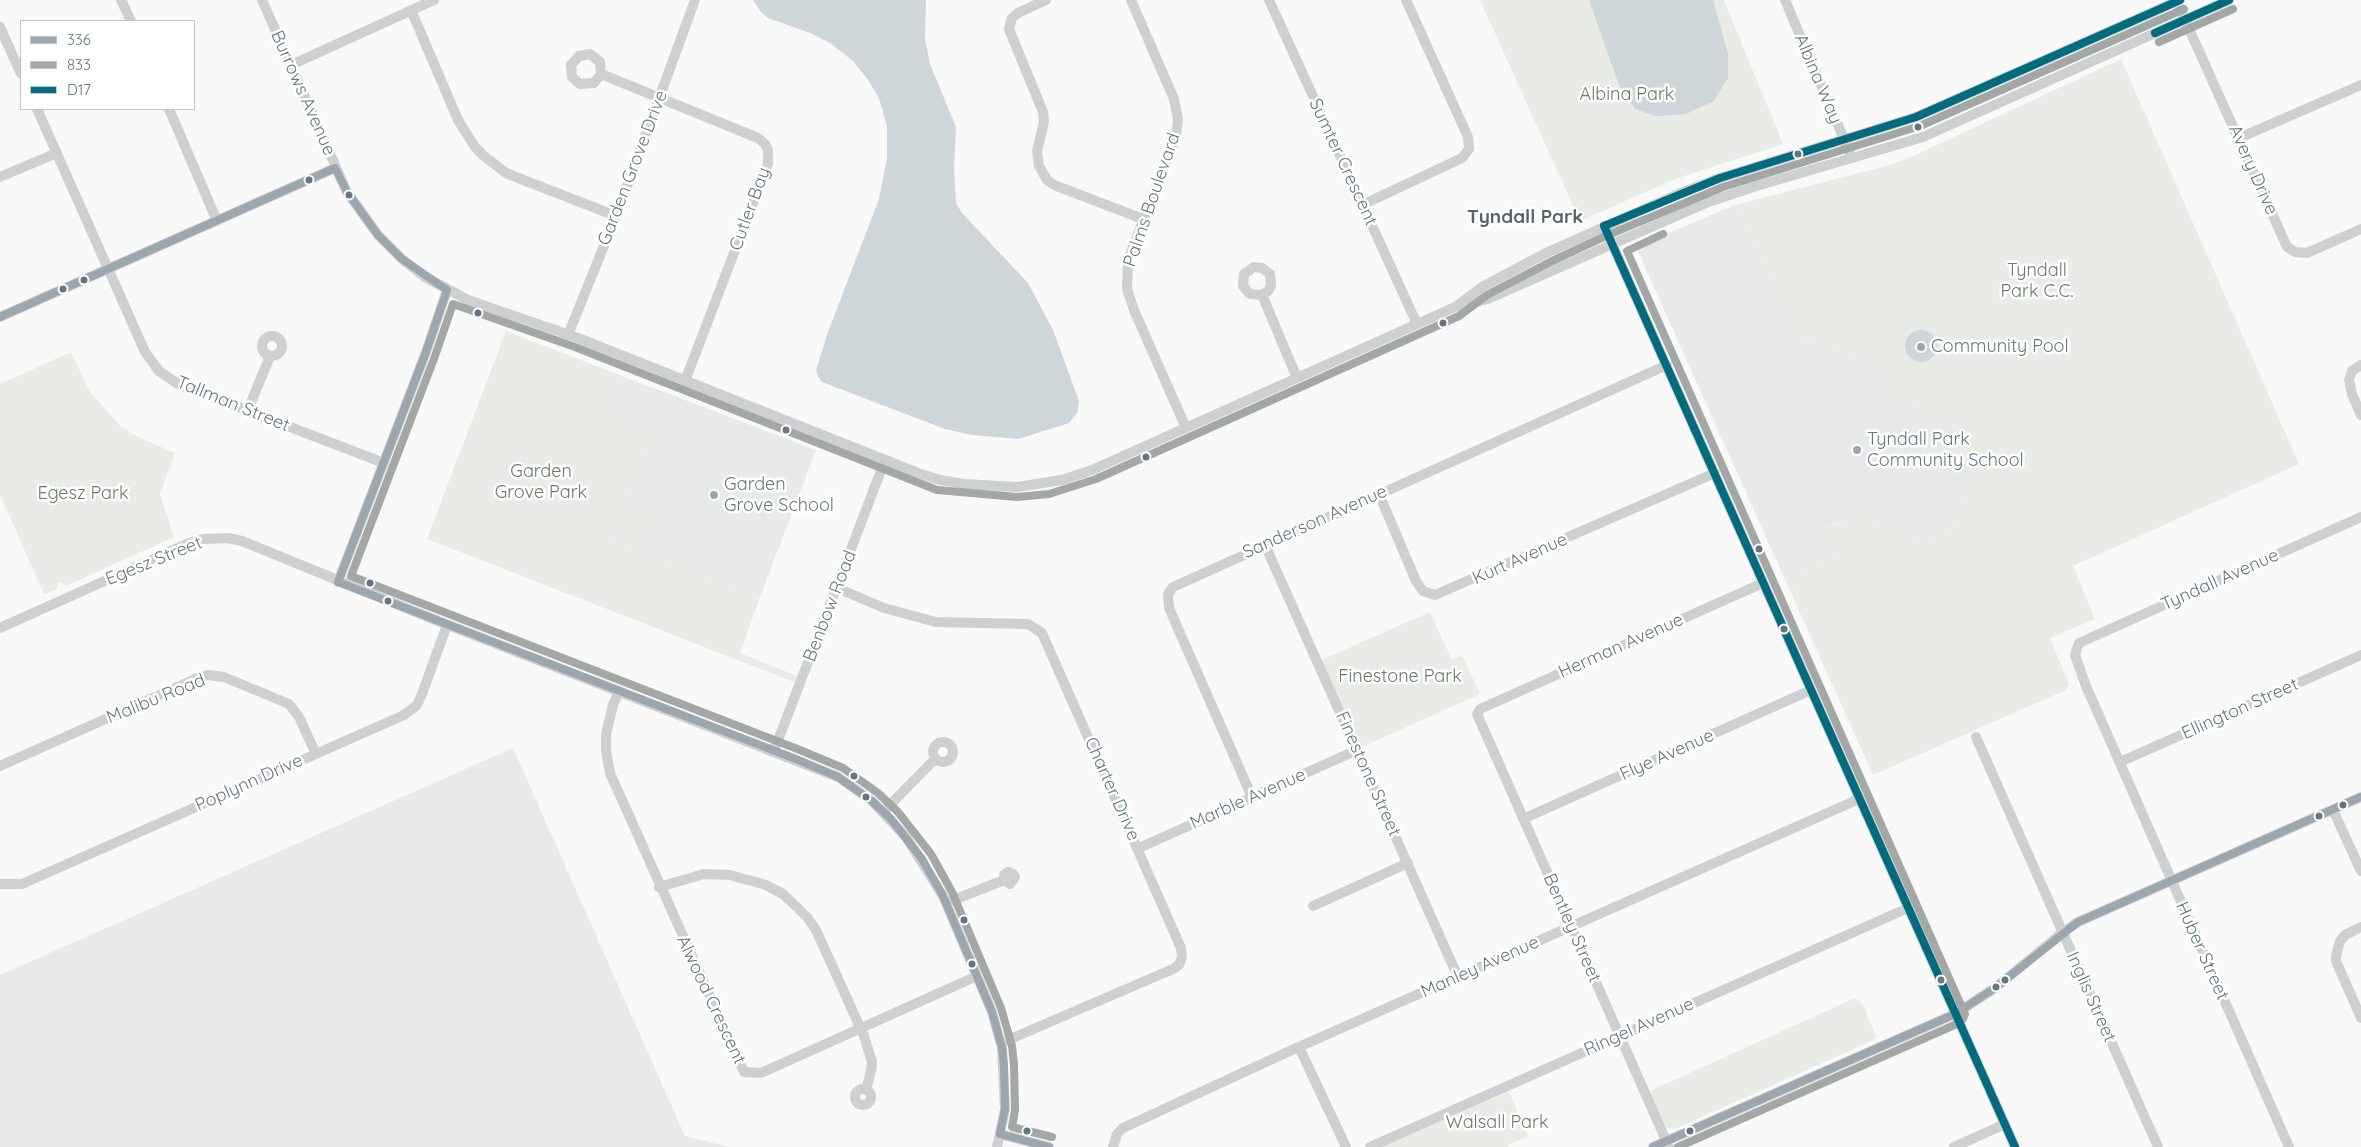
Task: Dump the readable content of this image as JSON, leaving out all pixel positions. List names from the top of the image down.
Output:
{
  "streets": {
    "street": [
      "Albina Way",
      "Burrows Avenue",
      "Sumter Crescent",
      "Garden Grove Drive",
      "Avery Drive",
      "Palms Boulevard",
      "Cutler Bay",
      "Tallman Street",
      "Sanderson Avenue",
      "Kurt Avenue",
      "Egesz Street",
      "Tyndall Avenue",
      "Benbow Road",
      "Herman Avenue",
      "Malibu Road",
      "Ellington Street",
      "Flye Avenue",
      "Finestone Street",
      "Poplynn Drive",
      "Charter Drive",
      "Marble Avenue",
      "Bentley Street",
      "Huber Street",
      "Manley Avenue",
      "Inglis Street",
      "Alwood Crescent",
      "Ringel Avenue"
    ]
  },
  "crossings": [
    ["Albina Way", "Burrows Avenue"],
    ["Burrows Avenue", "Sumter Crescent"],
    ["Burrows Avenue", "Garden Grove Drive"],
    ["Burrows Avenue", "Avery Drive"],
    ["Burrows Avenue", "Palms Boulevard"],
    ["Burrows Avenue", "Cutler Bay"],
    ["Burrows Avenue", "Benbow Road"],
    ["Garden Grove Drive", "Cutler Bay"],
    ["Sanderson Avenue", "Kurt Avenue"],
    ["Sanderson Avenue", "Finestone Street"],
    ["Sanderson Avenue", "Marble Avenue"],
    ["Egesz Street", "Benbow Road"],
    ["Egesz Street", "Poplynn Drive"],
    ["Egesz Street", "Charter Drive"],
    ["Egesz Street", "Alwood Crescent"],
    ["Tyndall Avenue", "Huber Street"],
    ["Benbow Road", "Charter Drive"],
    ["Herman Avenue", "Bentley Street"],
    ["Malibu Road", "Poplynn Drive"],
    ["Ellington Street", "Huber Street"],
    ["Flye Avenue", "Bentley Street"],
    ["Finestone Street", "Marble Avenue"],
    ["Finestone Street", "Manley Avenue"],
    ["Charter Drive", "Marble Avenue"],
    ["Bentley Street", "Manley Avenue"],
    ["Bentley Street", "Ringel Avenue"]
  ],
  "districts": ["Tyndall Park"],
  "parks": [
    "Albina Park",
    "Tyndall Park C.C.",
    "Garden Grove Park",
    "Egesz Park",
    "Finestone Park",
    "Walsall Park"
  ],
  "places": ["Community Pool", "Tyndall Park Community School", "Garden Grove School"],
  "lines": ["transit line D17", "transit line 833", "transit line 336"],
  "legend": ["336", "833", "D17"]
}
